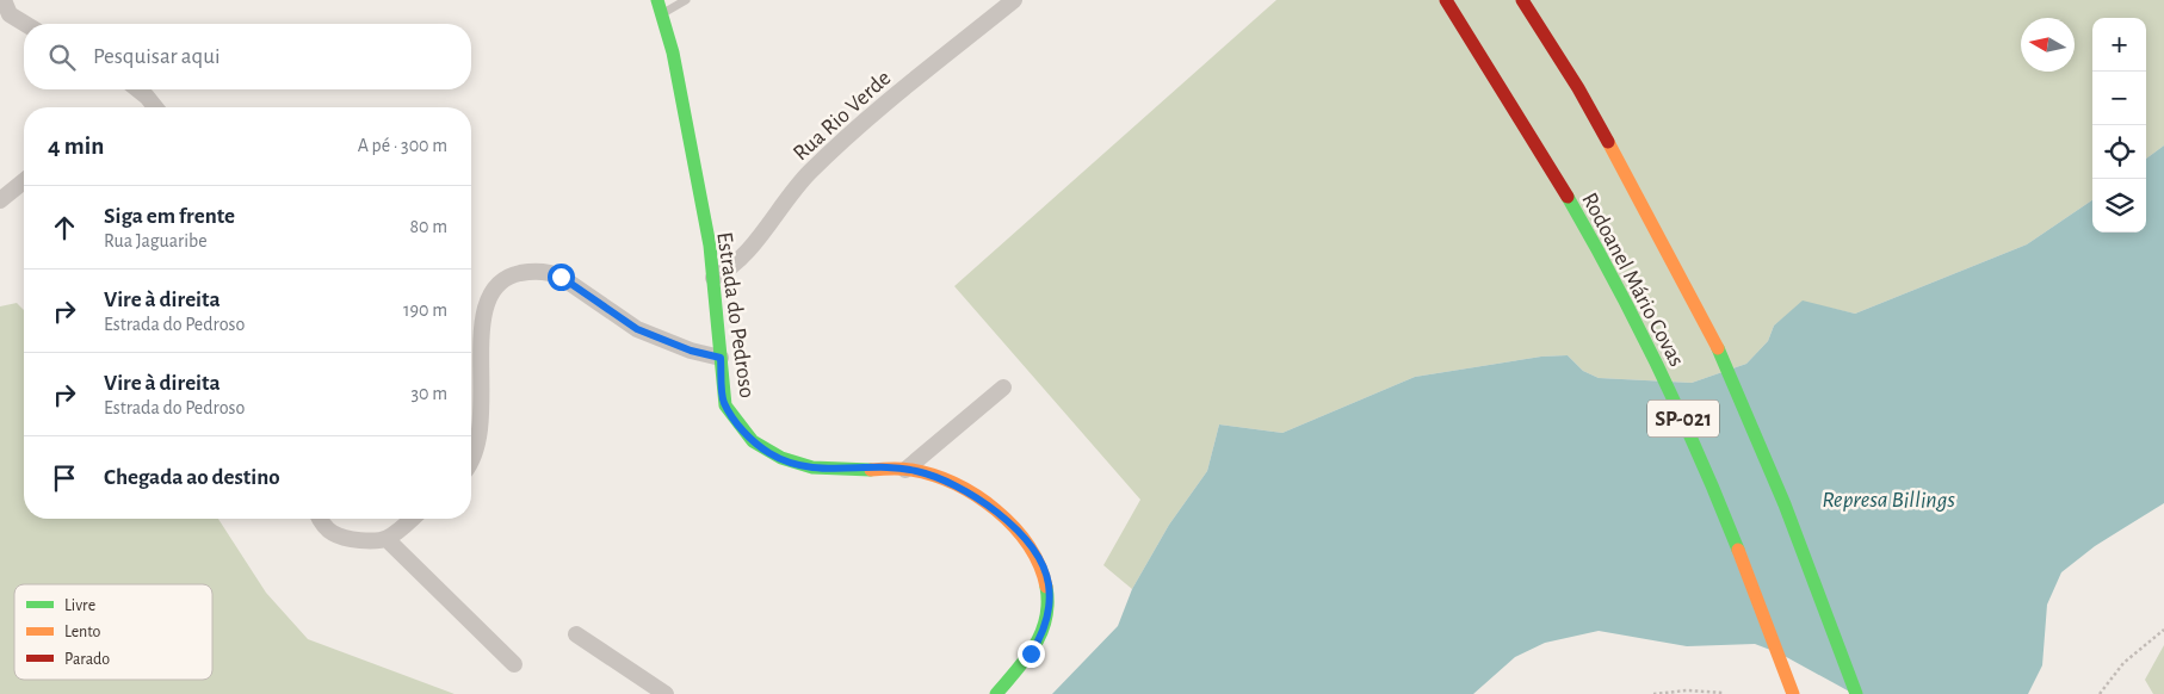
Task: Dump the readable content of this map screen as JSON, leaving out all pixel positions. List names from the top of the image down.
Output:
{
  "streets": {
    "main road": ["Rodoanel Mário Covas", "Estrada do Pedroso", "SP-021"],
    "street": ["Rua Rio Verde"]
  },
  "crossings": [
    ["Rua Rio Verde", "Estrada do Pedroso"]
  ],
  "water": ["Represa Billings"],
  "legend": ["Livre", "Lento", "Parado"],
  "north": "left",
  "page": {
    "map_buttons": ["+", "−"],
    "search": "Pesquisar aqui",
    "heading": ["4 min", "A pé · 300 m"],
    "list": [
      ["Siga em frente", "Rua Jaguaribe", "80 m"],
      ["Vire à direita", "Estrada do Pedroso", "190 m"],
      ["Vire à direita", "Estrada do Pedroso", "30 m"],
      "Chegada ao destino"
    ]
  }
}
